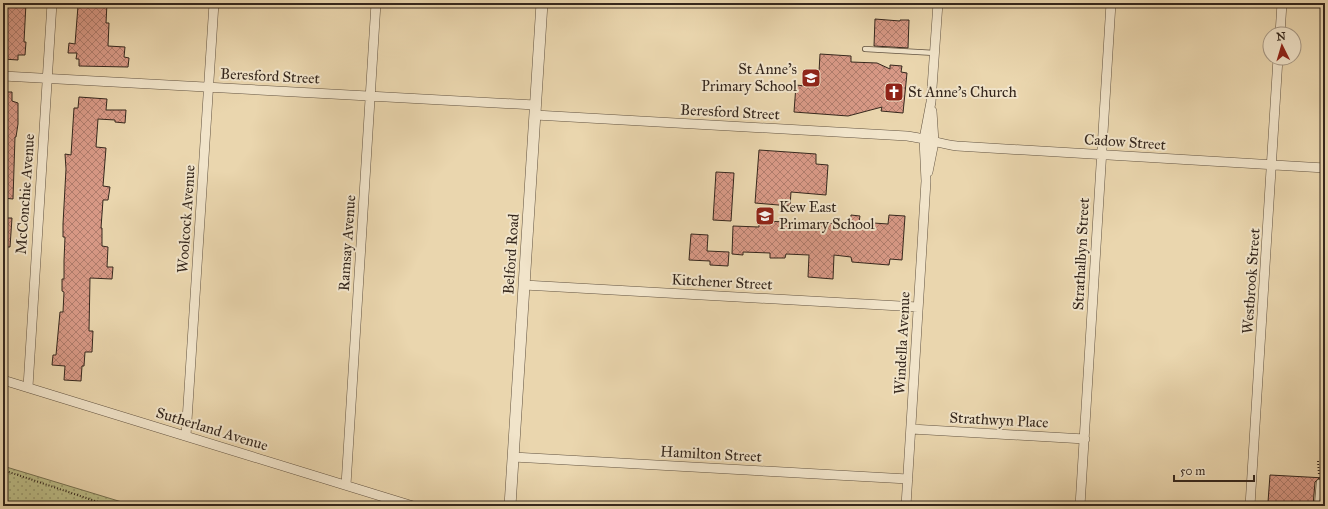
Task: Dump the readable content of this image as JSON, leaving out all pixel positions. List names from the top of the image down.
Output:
{
  "streets": {
    "street": [
      "Beresford Street",
      "Cadow Street",
      "McConchie Avenue",
      "Woolcock Avenue",
      "Ramsay Avenue",
      "Belford Road",
      "Strathalbyn Street",
      "Westbrook Street",
      "Kitchener Street",
      "Windella Avenue",
      "Strathwyn Place",
      "Sutherland Avenue",
      "Hamilton Street"
    ]
  },
  "crossings": [
    ["Beresford Street", "Cadow Street"],
    ["Beresford Street", "McConchie Avenue"],
    ["Beresford Street", "Woolcock Avenue"],
    ["Beresford Street", "Ramsay Avenue"],
    ["Beresford Street", "Belford Road"],
    ["Beresford Street", "Windella Avenue"],
    ["Cadow Street", "Strathalbyn Street"],
    ["Cadow Street", "Westbrook Street"],
    ["Cadow Street", "Windella Avenue"],
    ["McConchie Avenue", "Sutherland Avenue"],
    ["Woolcock Avenue", "Sutherland Avenue"],
    ["Ramsay Avenue", "Sutherland Avenue"],
    ["Belford Road", "Kitchener Street"],
    ["Belford Road", "Hamilton Street"],
    ["Strathalbyn Street", "Strathwyn Place"],
    ["Kitchener Street", "Windella Avenue"],
    ["Windella Avenue", "Strathwyn Place"],
    ["Windella Avenue", "Hamilton Street"]
  ],
  "places": {
    "school or university": ["St Anne's Primary School", "Kew East Primary School"],
    "church": ["St Anne's Church"]
  },
  "scale_bar": "50 m",
  "north": "top"
}
